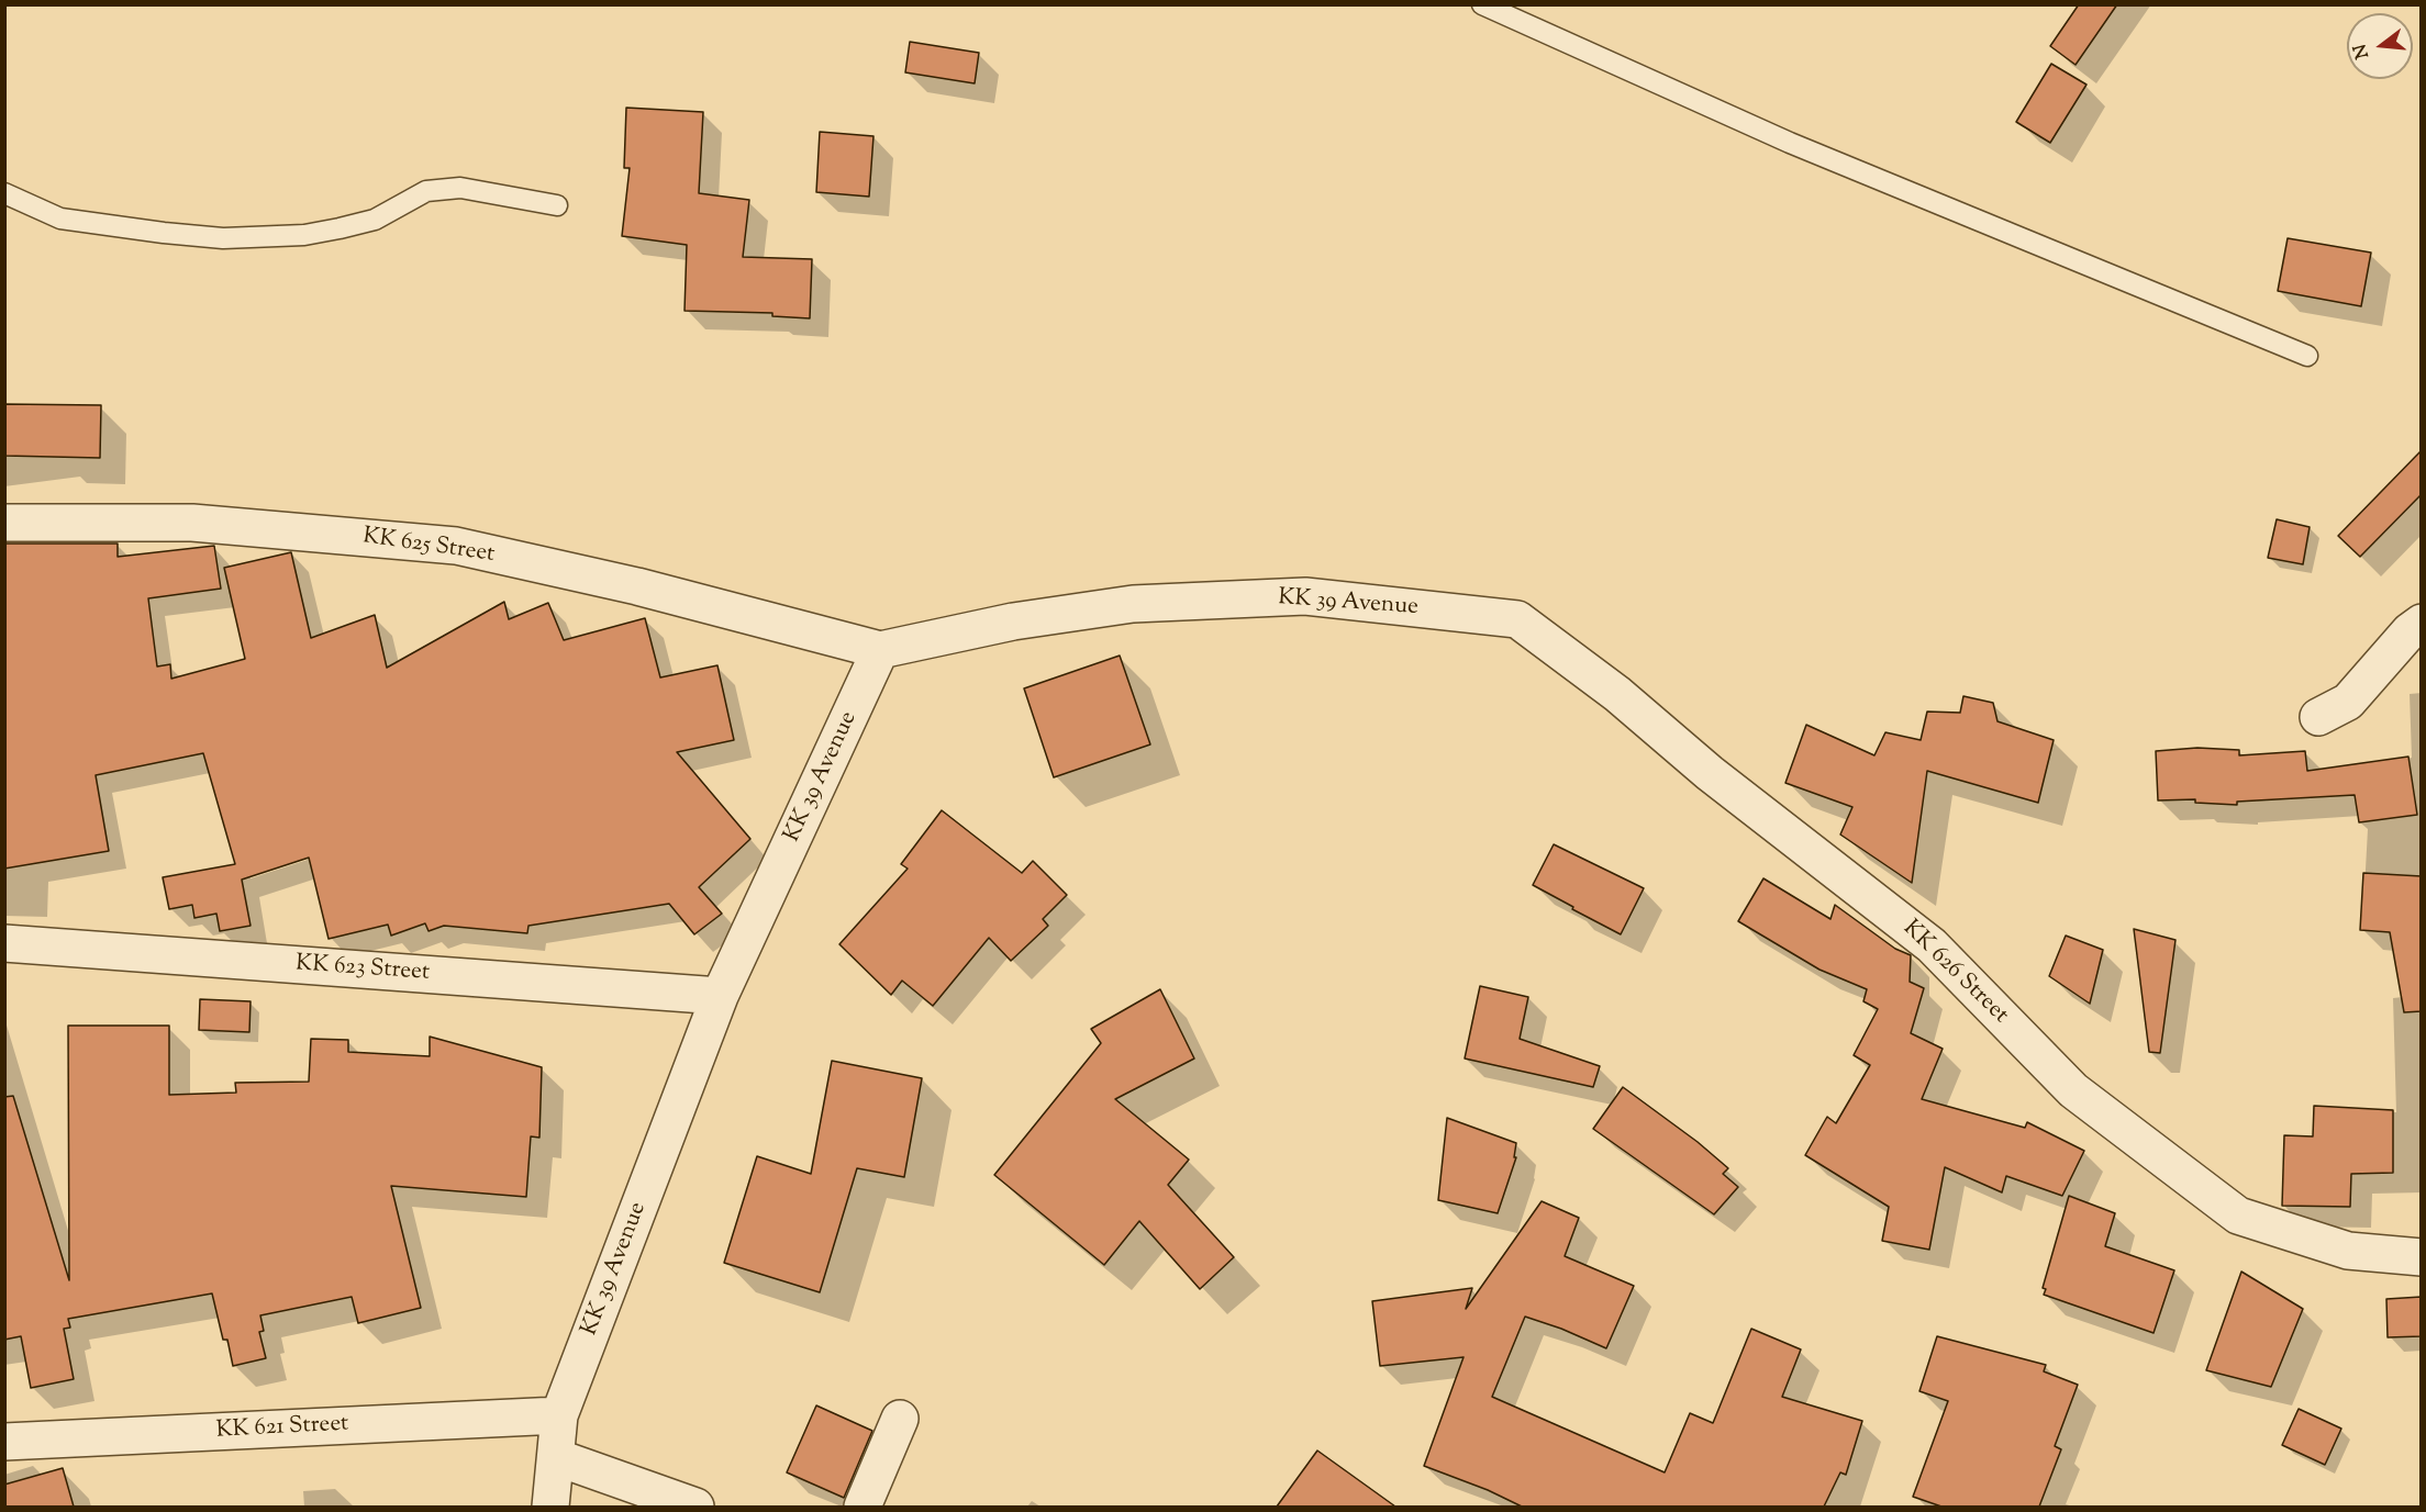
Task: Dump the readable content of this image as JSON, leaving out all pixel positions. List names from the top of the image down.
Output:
{
  "streets": {
    "street": [
      "KK 625 Street",
      "KK 39 Avenue",
      "KK 623 Street",
      "KK 626 Street",
      "KK 621 Street"
    ]
  },
  "crossings": [
    ["KK 625 Street", "KK 39 Avenue"],
    ["KK 39 Avenue", "KK 623 Street"],
    ["KK 39 Avenue", "KK 626 Street"],
    ["KK 39 Avenue", "KK 621 Street"]
  ],
  "north": "left"
}
